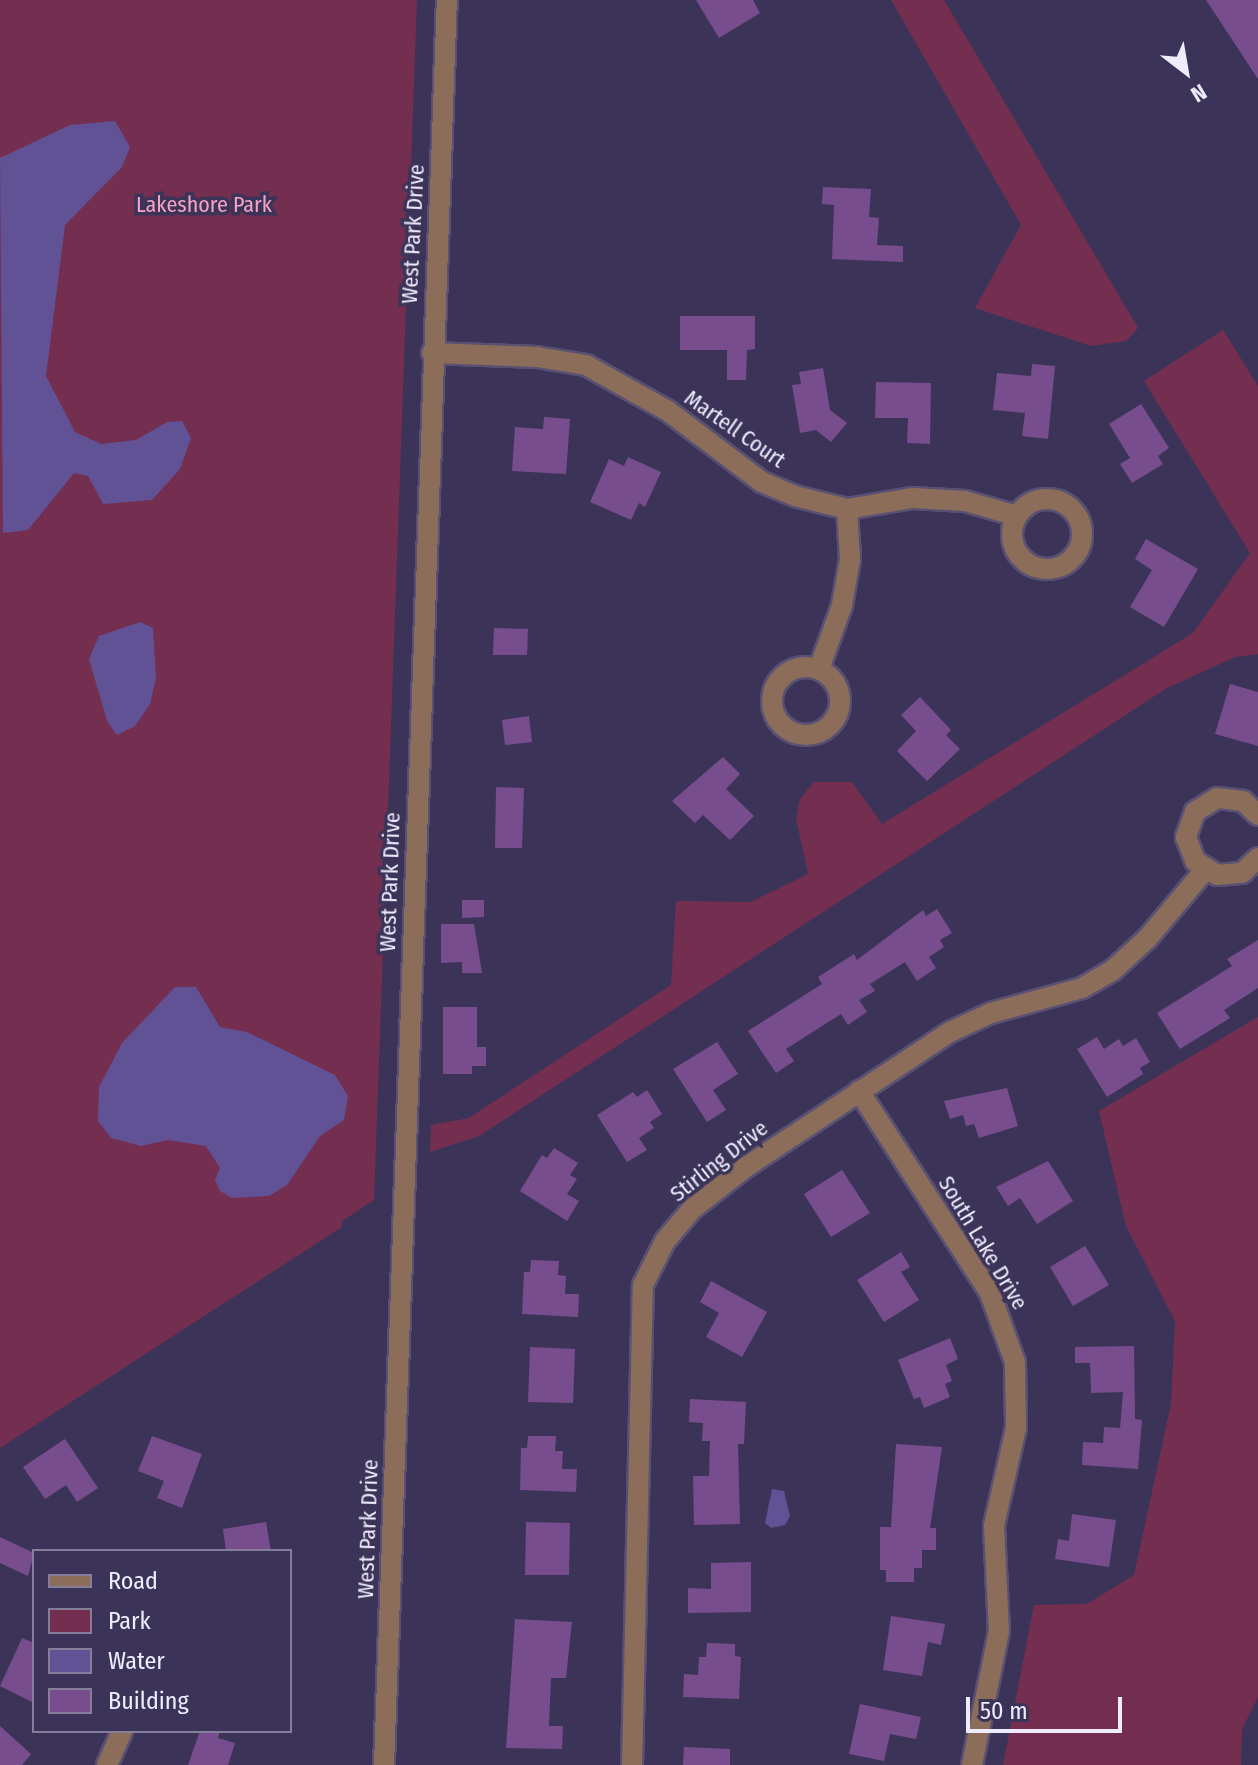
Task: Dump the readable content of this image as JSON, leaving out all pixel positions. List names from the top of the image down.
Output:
{
  "streets": {
    "street": [
      "West Park Drive",
      "Martell Court",
      "Stirling Drive",
      "South Lake Drive"
    ]
  },
  "crossings": [
    ["West Park Drive", "Martell Court"],
    ["Stirling Drive", "South Lake Drive"]
  ],
  "parks": ["Lakeshore Park"],
  "legend": [
    "Road",
    "Park",
    "Water",
    "Building"
  ],
  "scale_bar": "50 m",
  "north": "bottom right"
}
